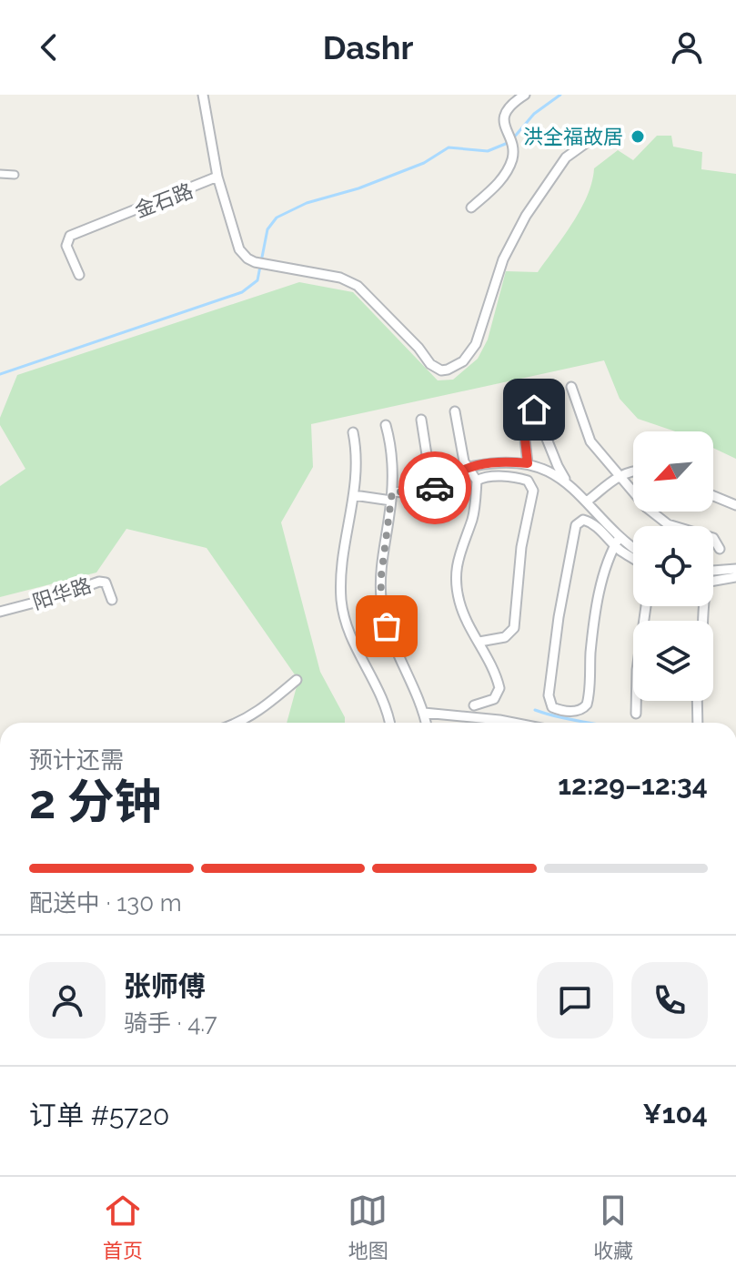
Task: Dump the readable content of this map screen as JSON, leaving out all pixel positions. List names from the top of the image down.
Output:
{
  "streets": {
    "street": ["金石路", "阳华路"]
  },
  "places": ["洪全福故居"],
  "north": "bottom left",
  "page": {
    "header": "Dashr",
    "heading": ["2 分钟", "预计还需", "12:29–12:34"],
    "panel": [
      "张师傅",
      "骑手 · 4.7",
      "订单 #5720",
      "¥104"
    ],
    "bar": "配送中 · 130 m",
    "tabs": ["首页", "地图", "收藏"]
  }
}
